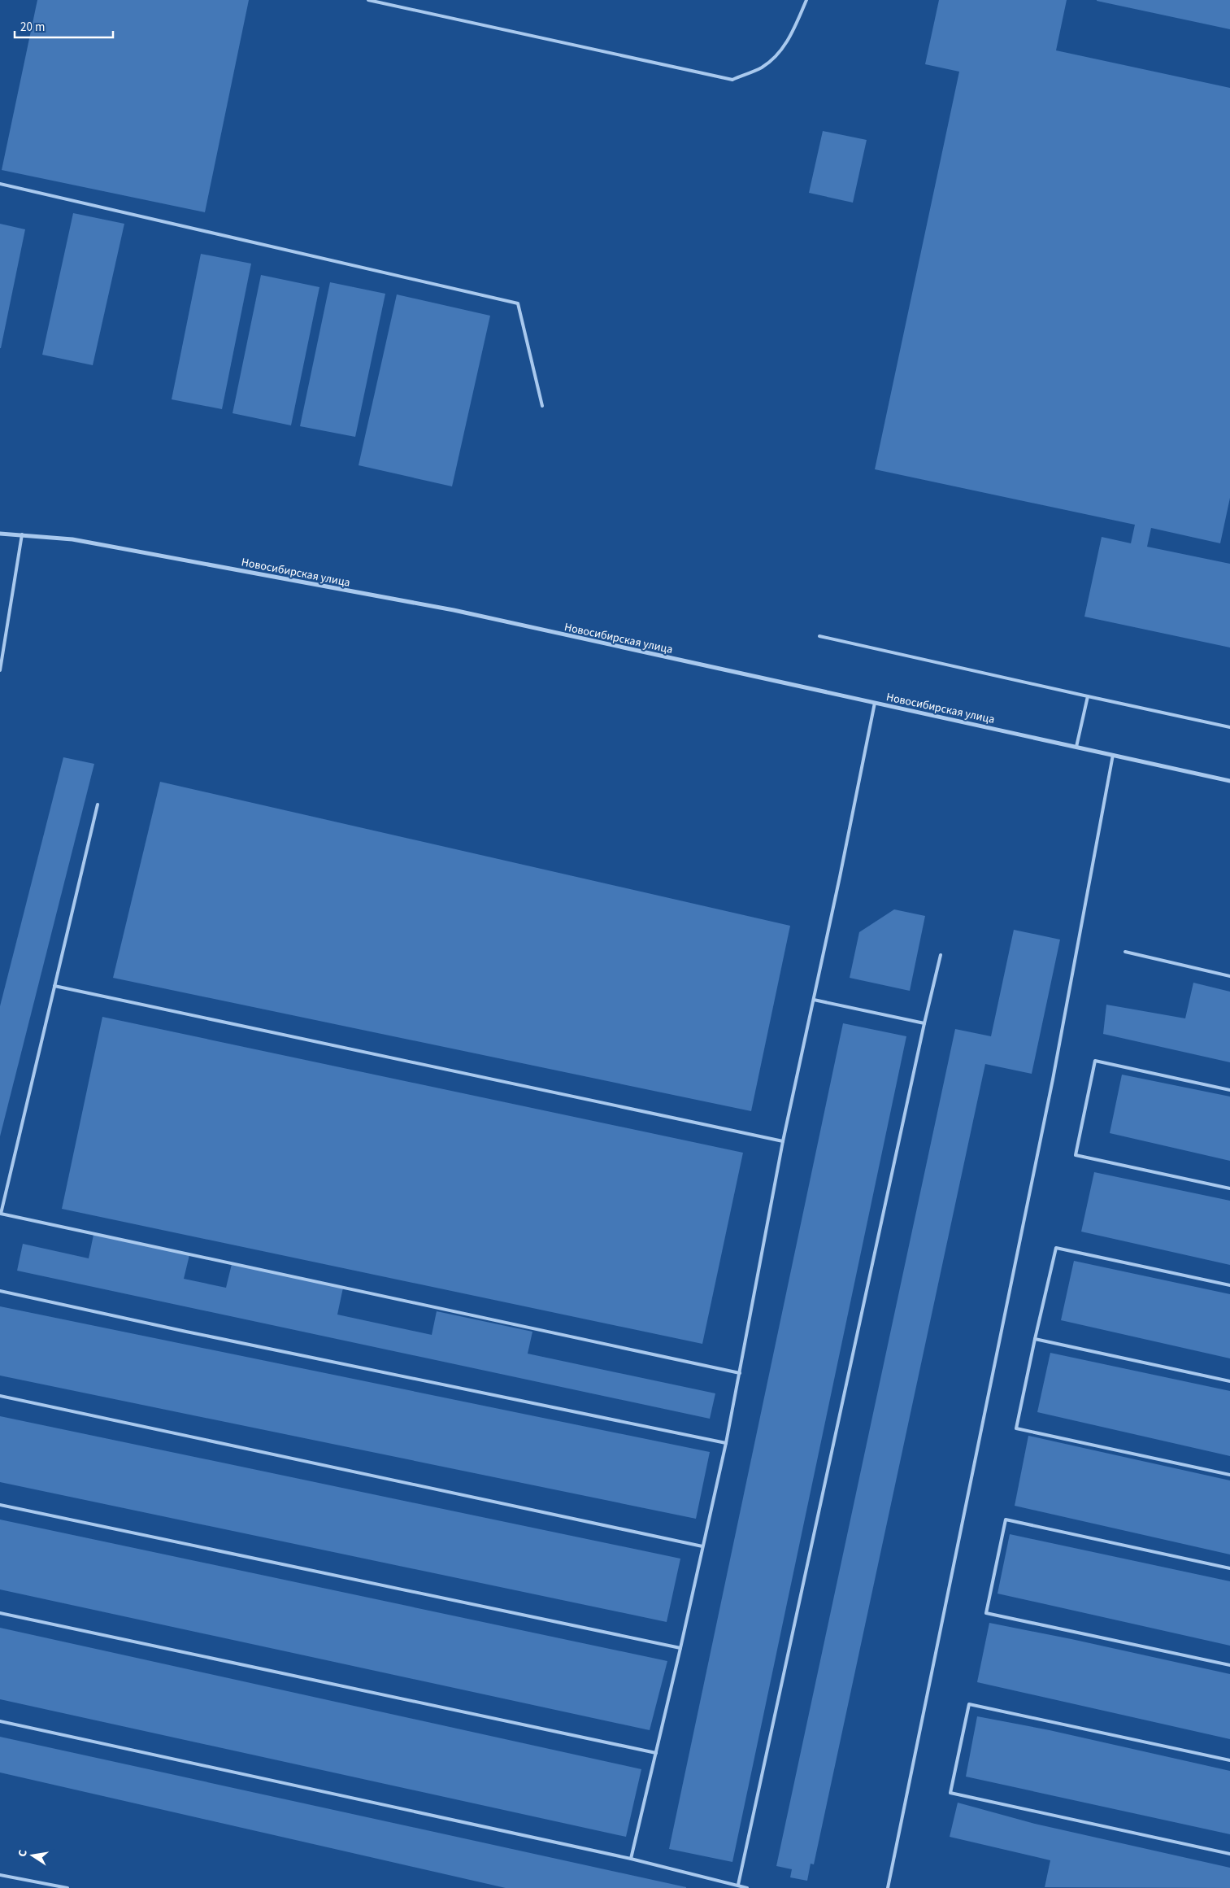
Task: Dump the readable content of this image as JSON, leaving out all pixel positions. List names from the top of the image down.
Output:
{
  "streets": {
    "street": ["Новосибирская улица"]
  },
  "scale_bar": "20 m",
  "north": "left"
}
